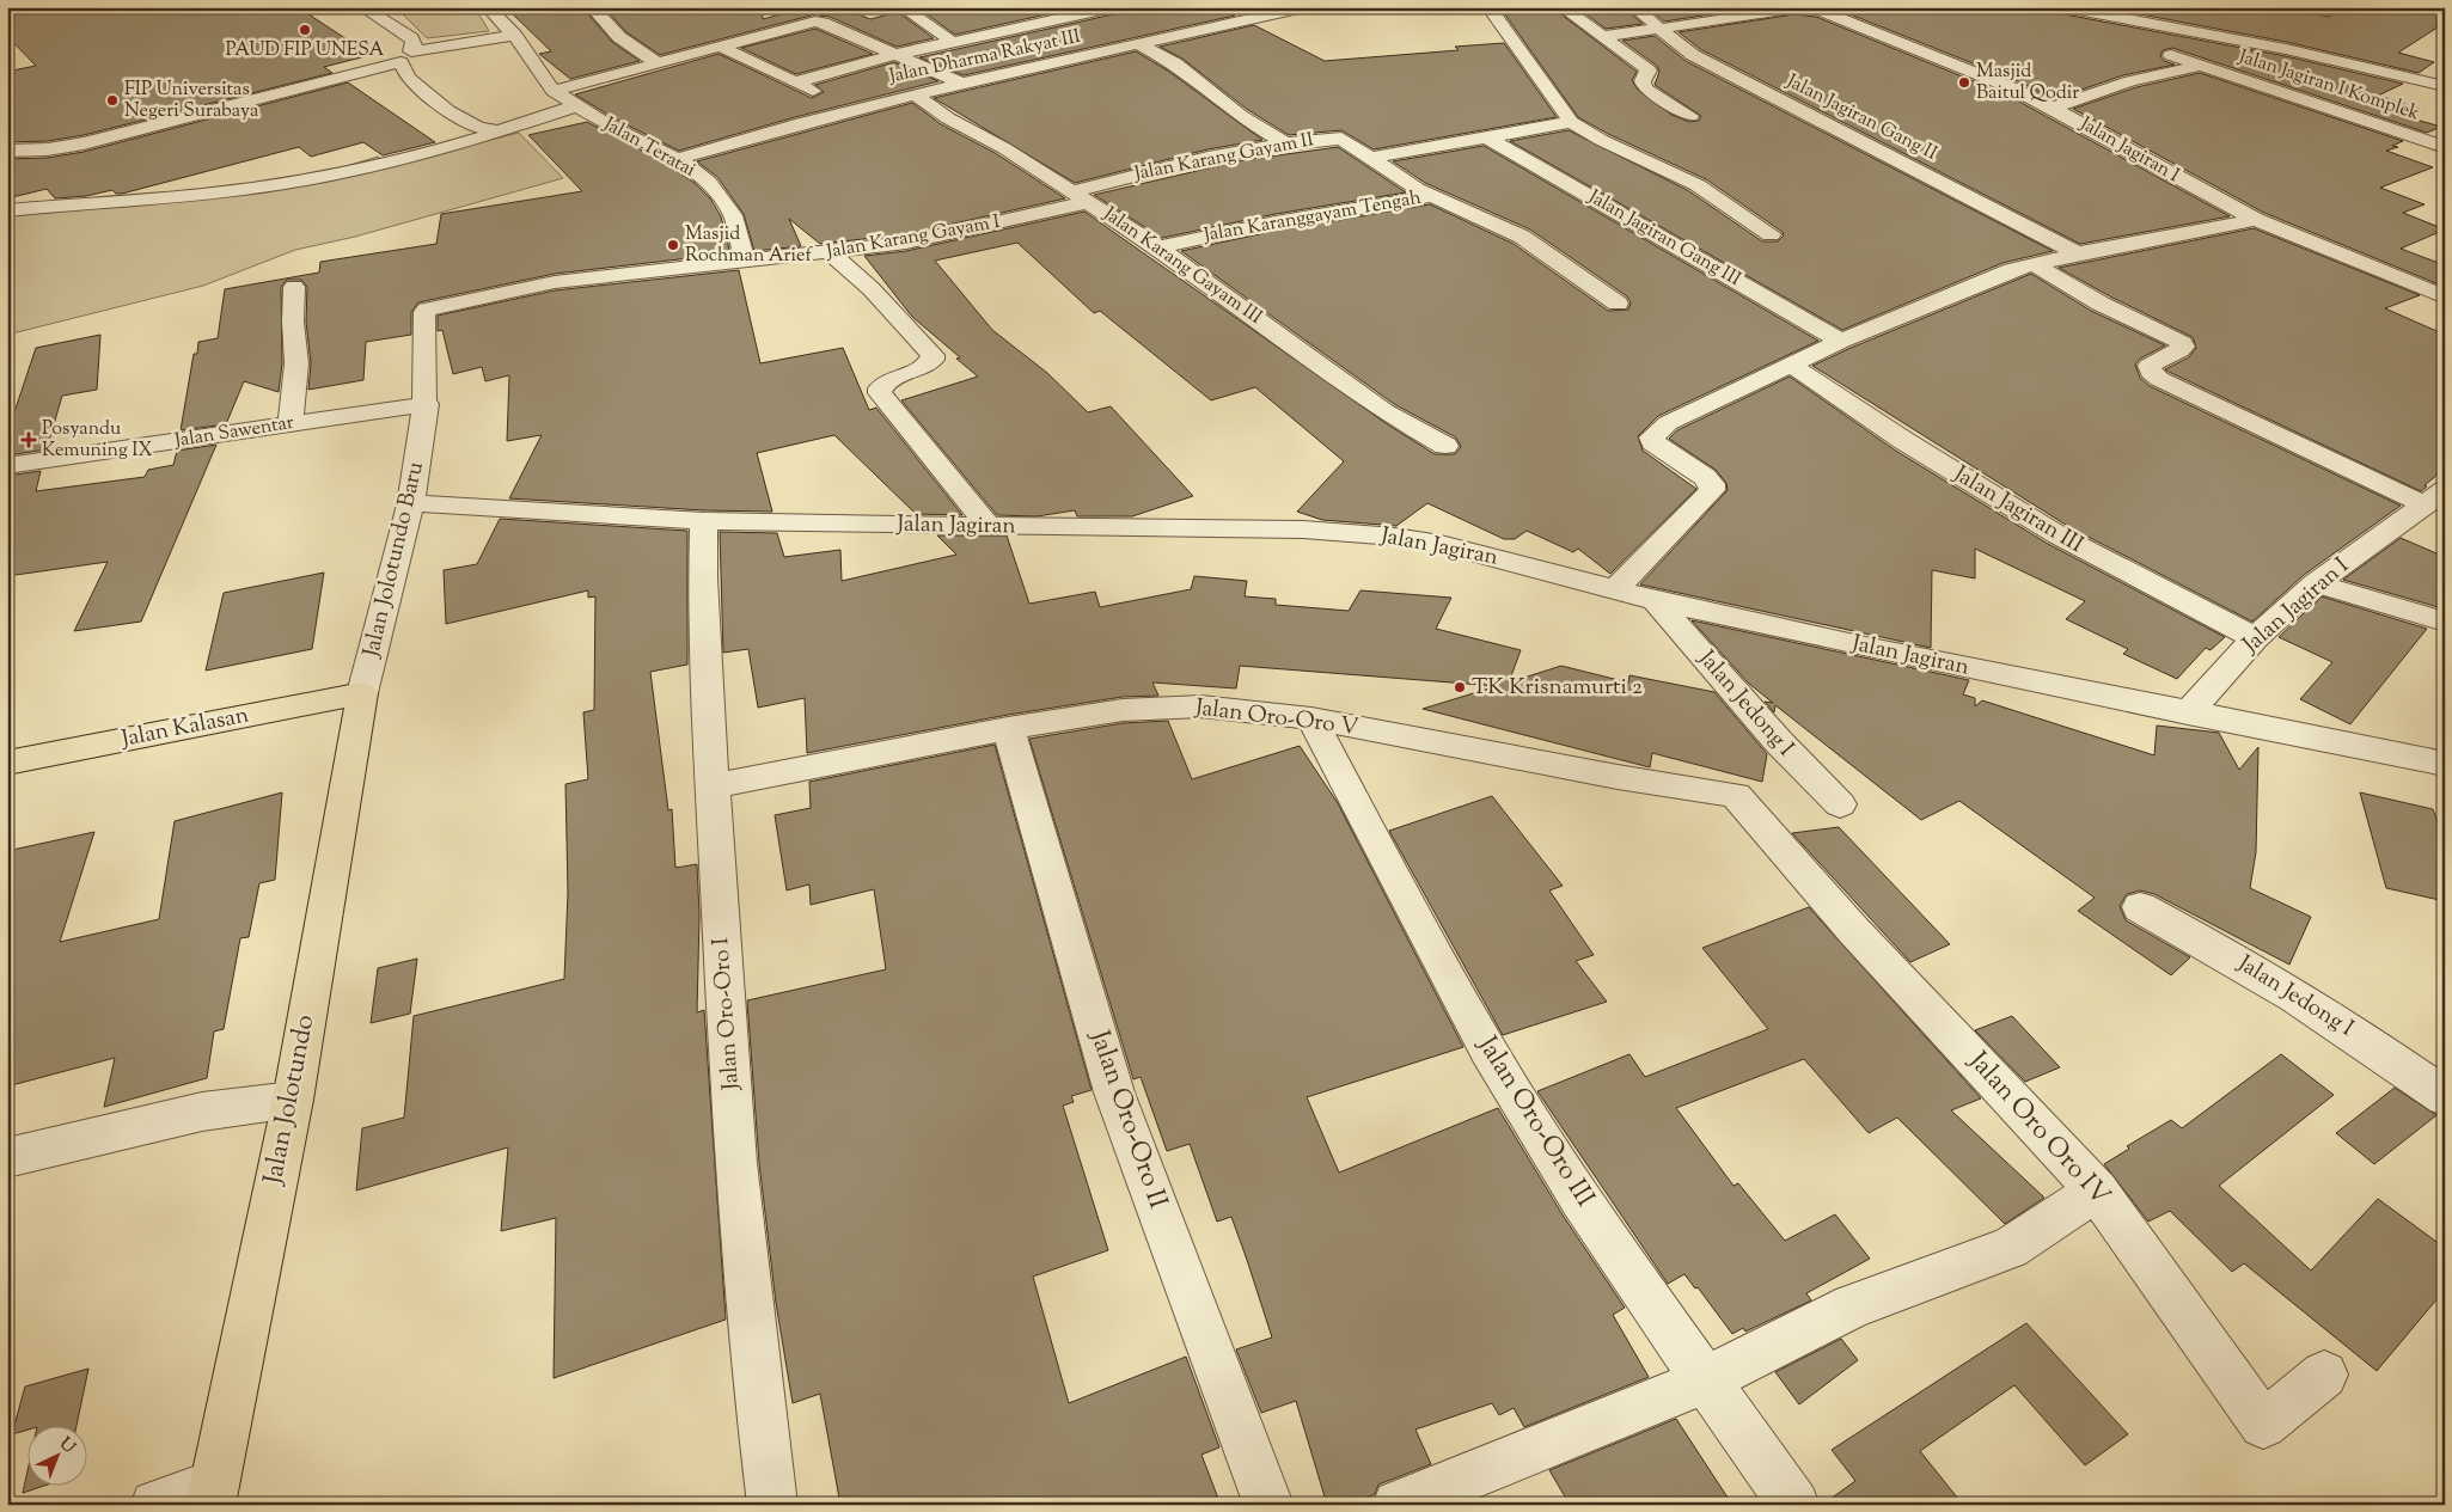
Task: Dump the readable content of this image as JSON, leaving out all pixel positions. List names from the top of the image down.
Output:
{
  "streets": {
    "main road": ["Jalan Kalasan", "Jalan Jolotundo"],
    "street": [
      "Jalan Dharma Rakyat III",
      "Jalan Jagiran I Komplek",
      "Jalan Jagiran Gang II",
      "Jalan Teratai",
      "Jalan Jagiran I",
      "Jalan Karang Gayam II",
      "Jalan Karanggayam Tengah",
      "Jalan Karang Gayam I",
      "Jalan Jagiran Gang III",
      "Jalan Karang Gayam III",
      "Jalan Sawentar",
      "Jalan Jagiran III",
      "Jalan Jagiran",
      "Jalan Jolotundo Baru",
      "Jalan Jedong I",
      "Jalan Oro-Oro V",
      "Jalan Oro-Oro I",
      "Jalan Oro-Oro II",
      "Jalan Oro-Oro III",
      "Jalan Oro Oro IV"
    ]
  },
  "crossings": [
    ["Jalan Dharma Rakyat III", "Jalan Teratai"],
    ["Jalan Dharma Rakyat III", "Jalan Karang Gayam III"],
    ["Jalan Teratai", "Jalan Karang Gayam I"],
    ["Jalan Jagiran I", "Jalan Jagiran III"],
    ["Jalan Jagiran I", "Jalan Jagiran"],
    ["Jalan Karang Gayam II", "Jalan Karanggayam Tengah"],
    ["Jalan Karang Gayam II", "Jalan Karang Gayam I"],
    ["Jalan Karang Gayam II", "Jalan Karang Gayam III"],
    ["Jalan Karanggayam Tengah", "Jalan Karang Gayam III"],
    ["Jalan Karang Gayam I", "Jalan Karang Gayam III"],
    ["Jalan Karang Gayam I", "Jalan Jolotundo Baru"],
    ["Jalan Sawentar", "Jalan Jolotundo Baru"],
    ["Jalan Jagiran", "Jalan Jolotundo Baru"],
    ["Jalan Jagiran", "Jalan Jedong I"],
    ["Jalan Jagiran", "Jalan Oro-Oro I"],
    ["Jalan Jolotundo Baru", "Jalan Kalasan"],
    ["Jalan Jolotundo Baru", "Jalan Jolotundo"],
    ["Jalan Oro-Oro V", "Jalan Oro-Oro I"],
    ["Jalan Oro-Oro V", "Jalan Oro-Oro II"],
    ["Jalan Oro-Oro V", "Jalan Oro-Oro III"],
    ["Jalan Oro-Oro V", "Jalan Oro Oro IV"],
    ["Jalan Kalasan", "Jalan Jolotundo"]
  ],
  "places": {
    "other": [
      "PAUD FIP UNESA",
      "Masjid Baitul Qodir",
      "FIP Universitas Negeri Surabaya",
      "Masjid Rochman Arief",
      "TK Krisnamurti 2"
    ],
    "health": ["Posyandu Kemuning IX"]
  },
  "north": "top right"
}
